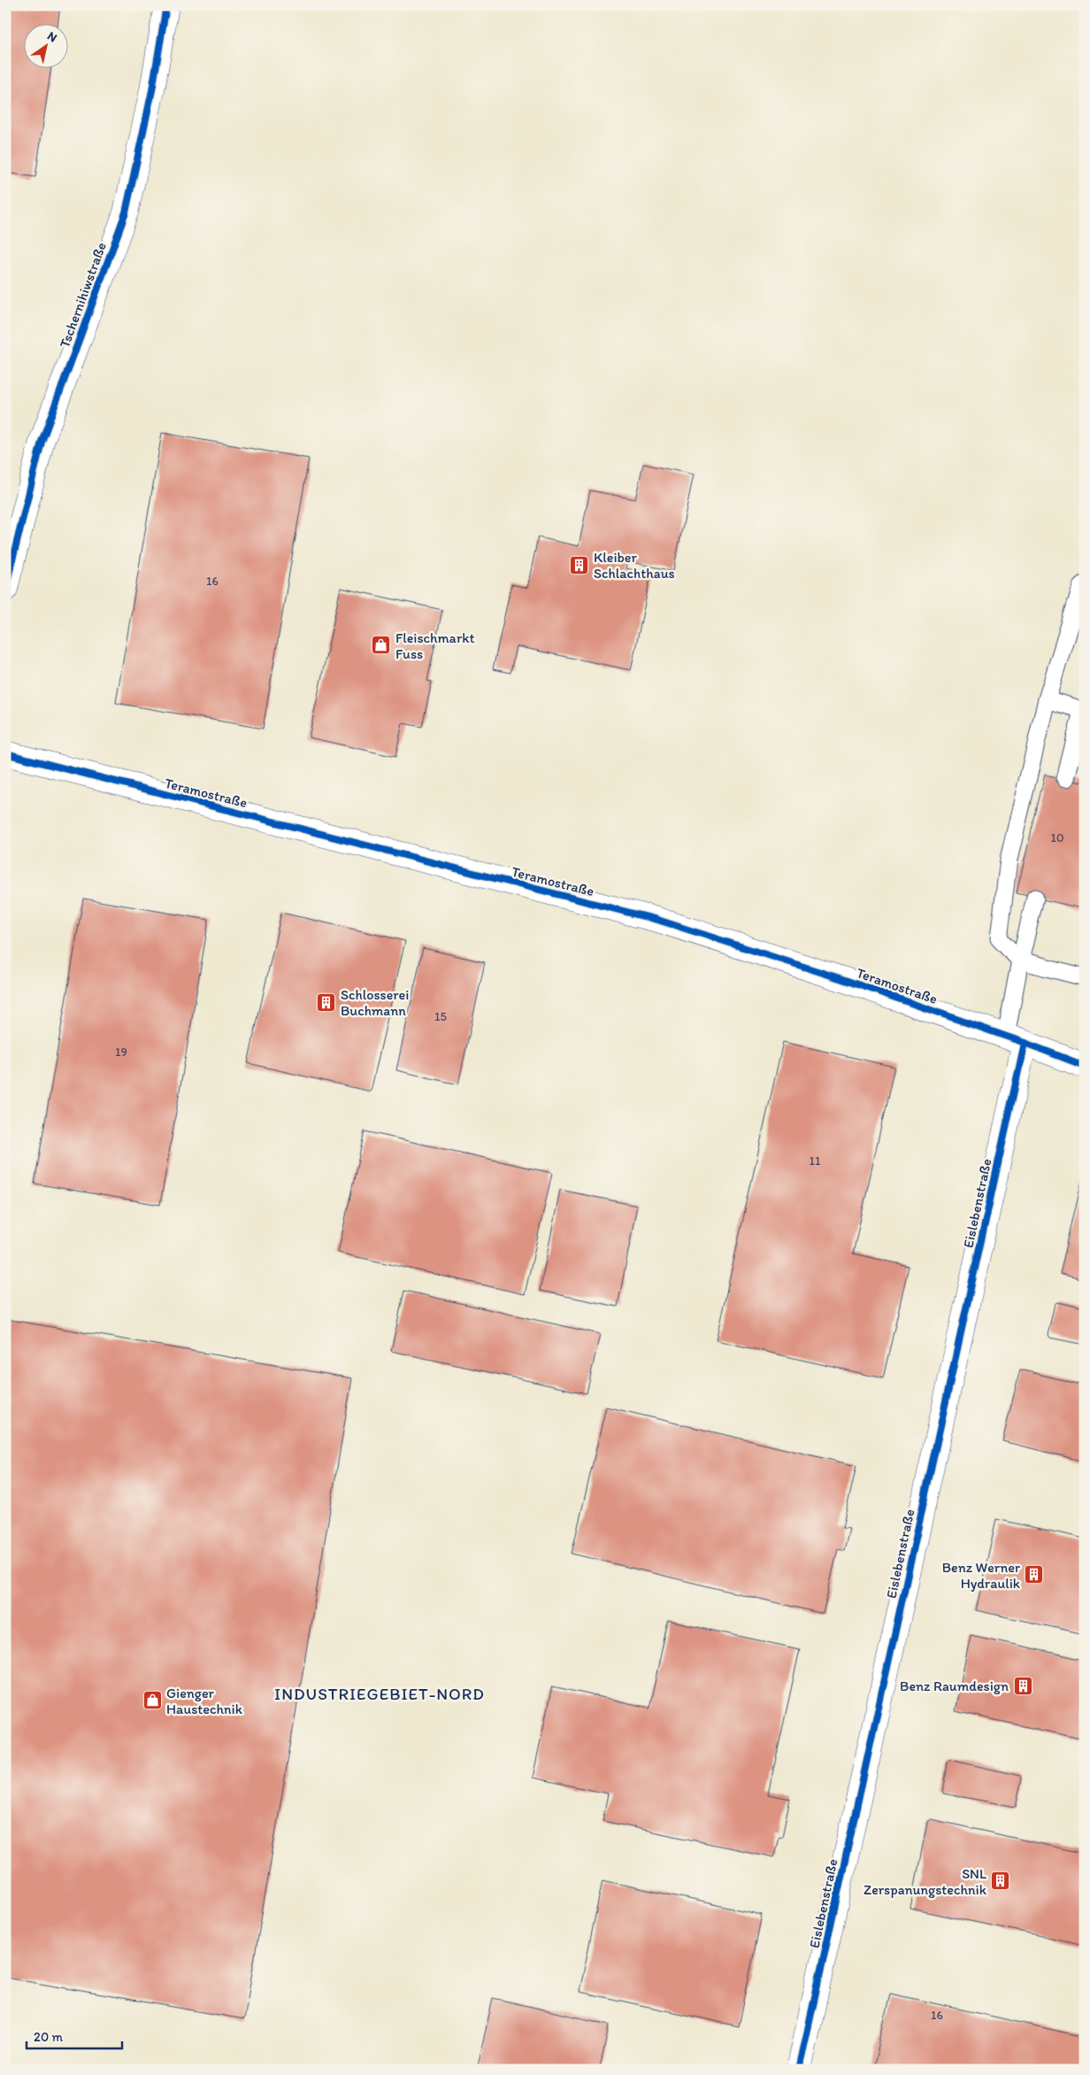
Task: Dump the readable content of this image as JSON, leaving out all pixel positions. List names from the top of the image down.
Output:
{
  "streets": {
    "street": ["Tschernihiwstraße", "Teramostraße", "Eislebenstraße"]
  },
  "crossings": [
    ["Teramostraße", "Eislebenstraße"]
  ],
  "districts": ["INDUSTRIEGEBIET-NORD"],
  "places": {
    "building": [
      "Kleiber Schlachthaus",
      "Schlosserei Buchmann",
      "Benz Werner Hydraulik",
      "Benz Raumdesign",
      "SNL Zerspanungstechnik"
    ],
    "shop": ["Fleischmarkt Fuss", "Gienger Haustechnik"]
  },
  "house_numbers": [
    "16",
    "10",
    "15",
    "19",
    "11",
    "16"
  ],
  "scale_bar": "20 m",
  "north": "top right"
}
